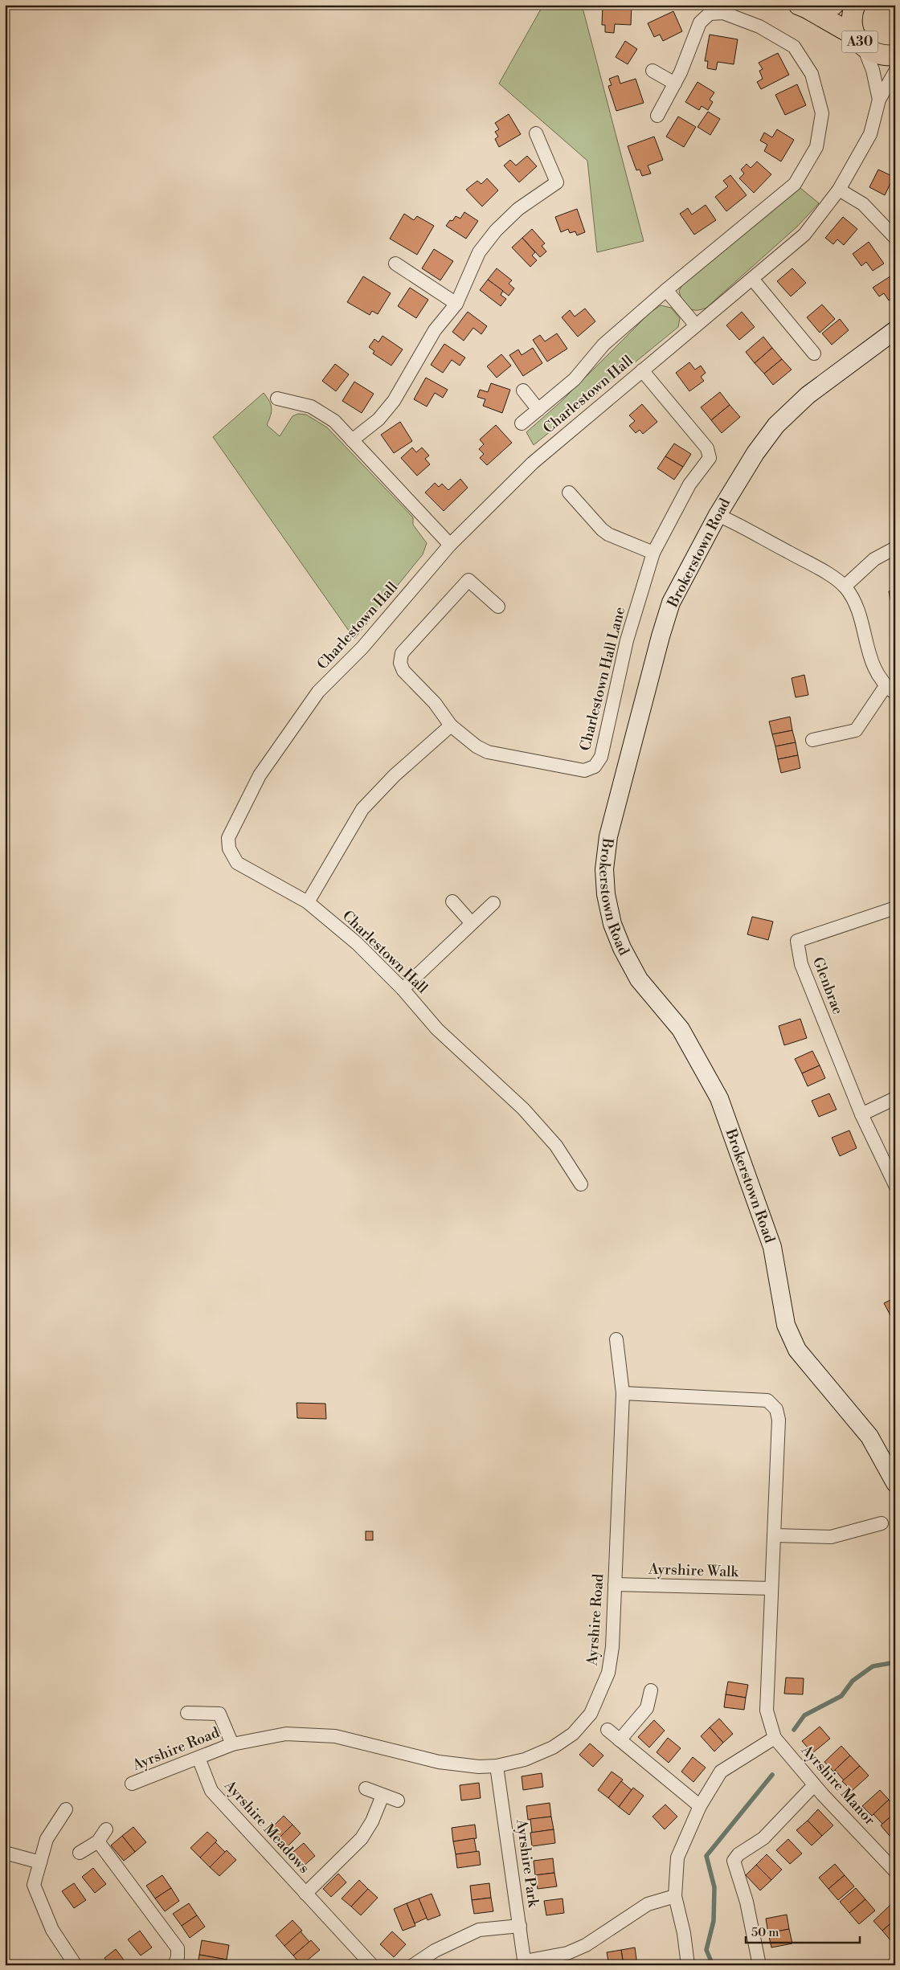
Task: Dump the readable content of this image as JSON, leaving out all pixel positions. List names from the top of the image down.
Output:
{
  "streets": {
    "main road": ["A30"],
    "street": [
      "Charlestown Hall",
      "Brokerstown Road",
      "Charlestown Hall Lane",
      "Glenbrae",
      "Ayrshire Walk",
      "Ayrshire Road",
      "Ayrshire Manor",
      "Ayrshire Meadows",
      "Ayrshire Park"
    ]
  },
  "crossings": [
    ["A30", "Charlestown Hall"],
    ["Charlestown Hall", "Charlestown Hall Lane"],
    ["Ayrshire Walk", "Ayrshire Road"],
    ["Ayrshire Road", "Ayrshire Meadows"],
    ["Ayrshire Road", "Ayrshire Park"]
  ],
  "scale_bar": "50 m"
}
